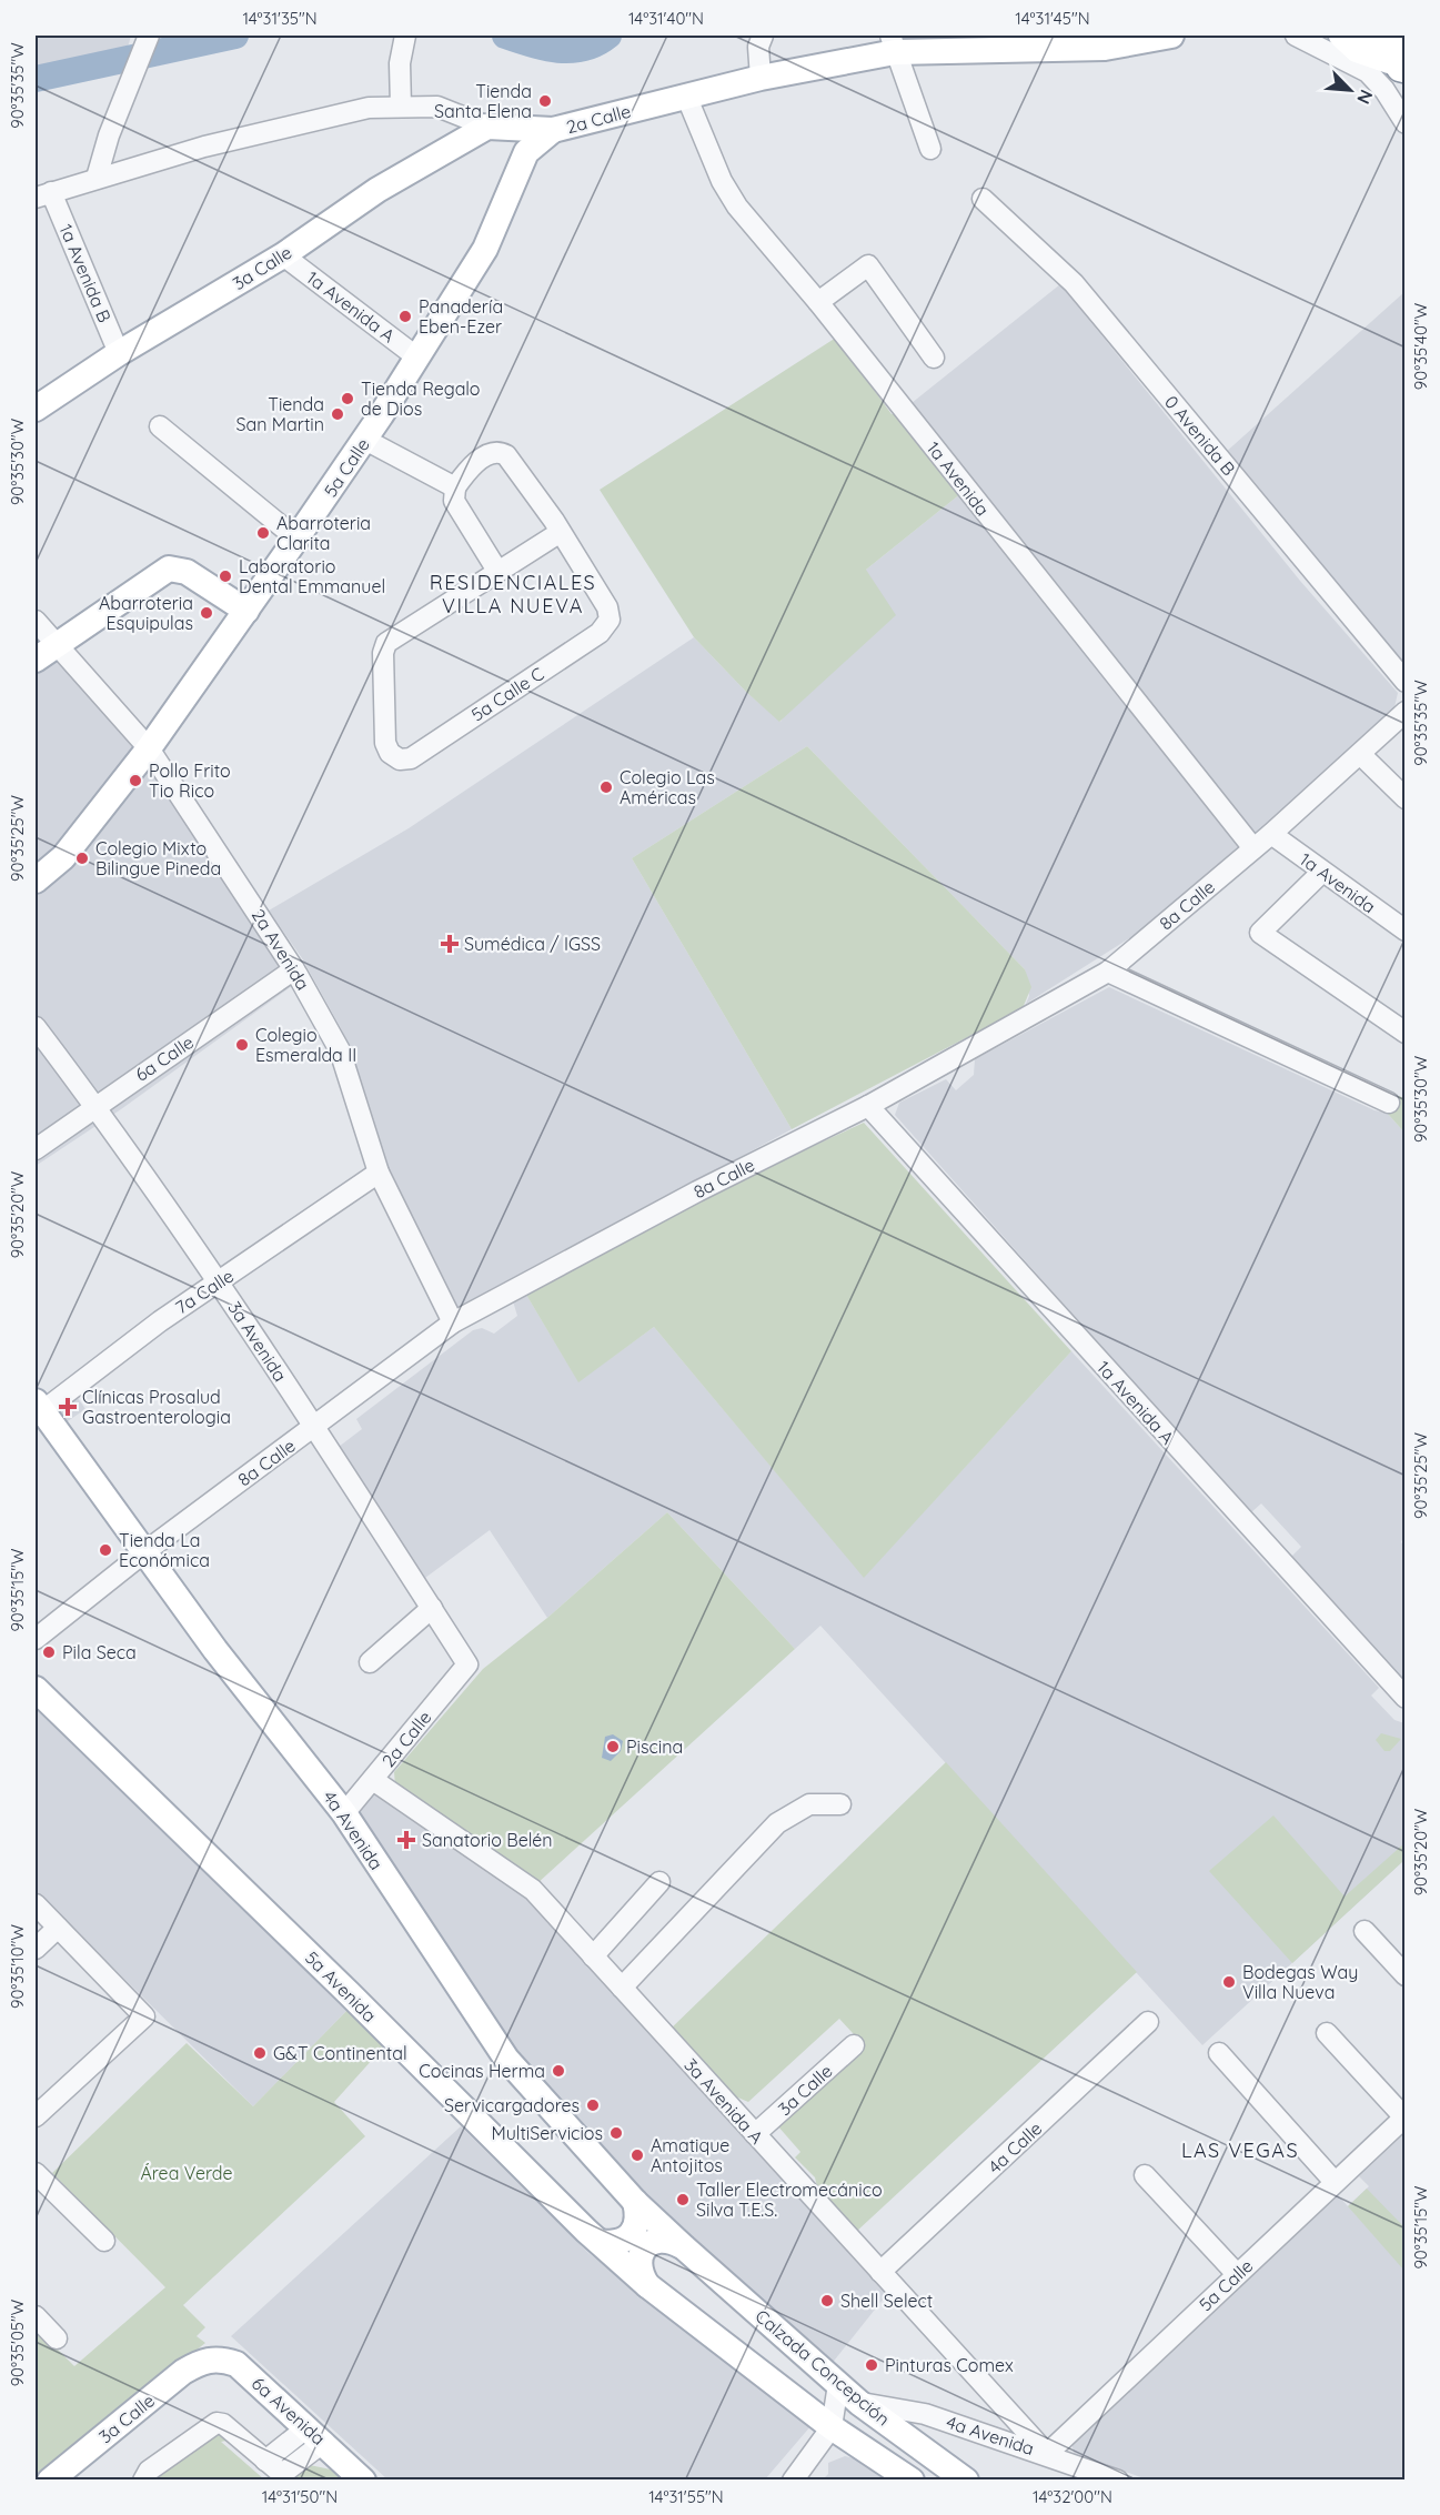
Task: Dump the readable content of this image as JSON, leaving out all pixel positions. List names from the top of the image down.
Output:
{
  "streets": {
    "main road": [
      "2a Calle",
      "3a Calle",
      "5a Calle",
      "4a Avenida",
      "5a Avenida",
      "Calzada Concepción",
      "6a Avenida"
    ],
    "street": [
      "1a Avenida B",
      "1a Avenida A",
      "0 Avenida B",
      "1a Avenida",
      "5a Calle C",
      "8a Calle",
      "2a Avenida",
      "6a Calle",
      "7a Calle",
      "3a Avenida",
      "3a Avenida A",
      "4a Calle"
    ]
  },
  "crossings": [
    ["2a Calle", "3a Calle"],
    ["2a Calle", "1a Avenida B"],
    ["2a Calle", "5a Calle"],
    ["2a Calle", "1a Avenida"],
    ["2a Calle", "3a Avenida"],
    ["2a Calle", "4a Avenida"],
    ["2a Calle", "3a Avenida A"],
    ["3a Calle", "1a Avenida B"],
    ["3a Calle", "1a Avenida A"],
    ["3a Calle", "3a Avenida A"],
    ["3a Calle", "6a Avenida"],
    ["1a Avenida A", "5a Calle"],
    ["1a Avenida A", "8a Calle"],
    ["5a Calle", "2a Avenida"],
    ["5a Calle", "4a Avenida"],
    ["5a Calle", "3a Avenida A"],
    ["1a Avenida", "8a Calle"],
    ["8a Calle", "2a Avenida"],
    ["8a Calle", "3a Avenida"],
    ["8a Calle", "4a Avenida"],
    ["2a Avenida", "6a Calle"],
    ["2a Avenida", "7a Calle"],
    ["6a Calle", "3a Avenida"],
    ["7a Calle", "3a Avenida"],
    ["7a Calle", "4a Avenida"],
    ["4a Avenida", "3a Avenida A"],
    ["4a Avenida", "Calzada Concepción"],
    ["5a Avenida", "Calzada Concepción"],
    ["3a Avenida A", "4a Calle"]
  ],
  "districts": ["RESIDENCIALES VILLA NUEVA", "LAS VEGAS"],
  "parks": ["Área Verde"],
  "places": {
    "other": [
      "Tienda Santa Elena",
      "Panadería Eben-Ezer",
      "Tienda Regalo de Dios",
      "Tienda San Martin",
      "Abarroteria Clarita",
      "Laboratorio Dental Emmanuel",
      "Abarroteria Esquipulas",
      "Pollo Frito Tio Rico",
      "Colegio Las Américas",
      "Colegio Mixto Bilingue Pineda",
      "Colegio Esmeralda II",
      "Tienda La Económica",
      "Pila Seca",
      "Piscina",
      "Bodegas Way Villa Nueva",
      "G&T Continental",
      "Cocinas Herma",
      "Servicargadores",
      "MultiServicios",
      "Amatique Antojitos",
      "Taller Electromecánico Silva T.E.S.",
      "Shell Select",
      "Pinturas Comex"
    ],
    "health": ["Sumédica / IGSS", "Clínicas Prosalud Gastroenterologia", "Sanatorio Belén"]
  },
  "north": "bottom right",
  "coordinates": [
    "14°31'35\"N",
    "14°31'40\"N",
    "14°31'45\"N",
    "90°35'35\"W",
    "90°35'40\"W",
    "90°35'30\"W",
    "90°35'25\"W",
    "90°35'20\"W",
    "90°35'15\"W",
    "90°35'10\"W",
    "90°35'05\"W",
    "14°31'50\"N",
    "14°31'55\"N",
    "14°32'00\"N"
  ]
}
